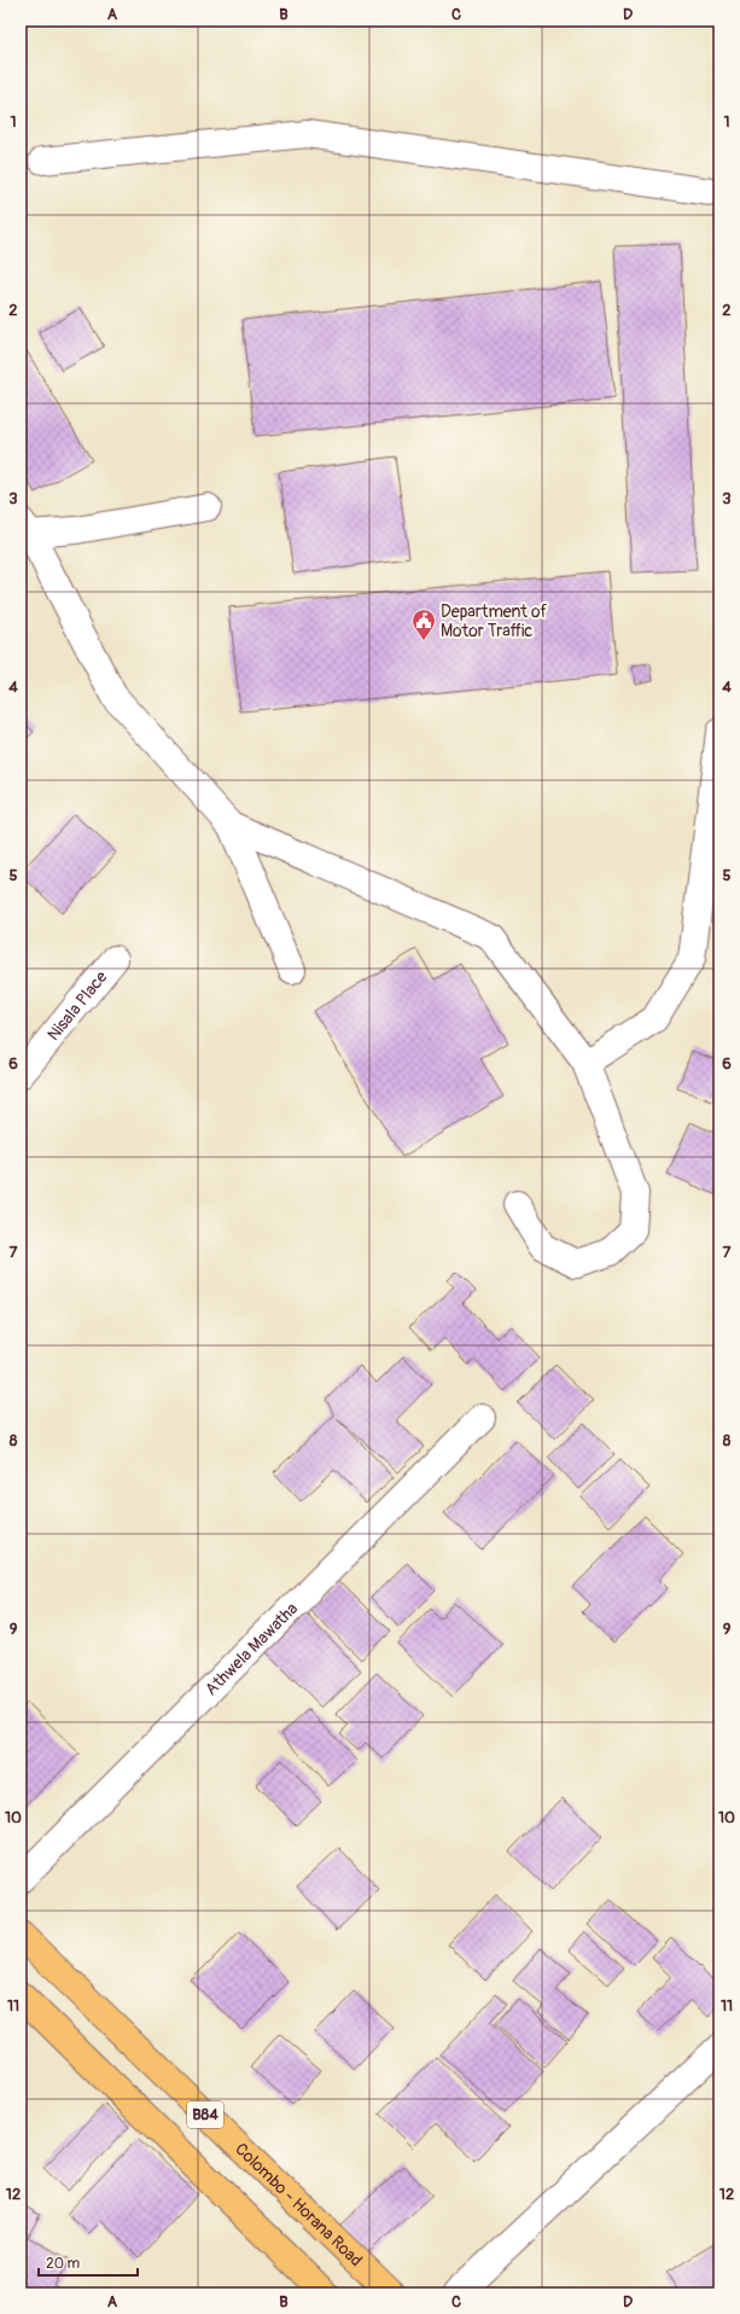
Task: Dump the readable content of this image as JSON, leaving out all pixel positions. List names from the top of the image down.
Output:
{
  "streets": {
    "main road": ["B84", "Colombo - Horana Road"],
    "street": ["Nisala Place", "Athwela Mawatha"]
  },
  "places": {
    "public building": ["Department of Motor Traffic"]
  },
  "scale_bar": "20 m",
  "grid": {
    "columns": [
      "A",
      "B",
      "C",
      "D"
    ],
    "rows": [
      "1",
      "2",
      "3",
      "4",
      "5",
      "6",
      "7",
      "8",
      "9",
      "10",
      "11",
      "12"
    ]
  }
}
